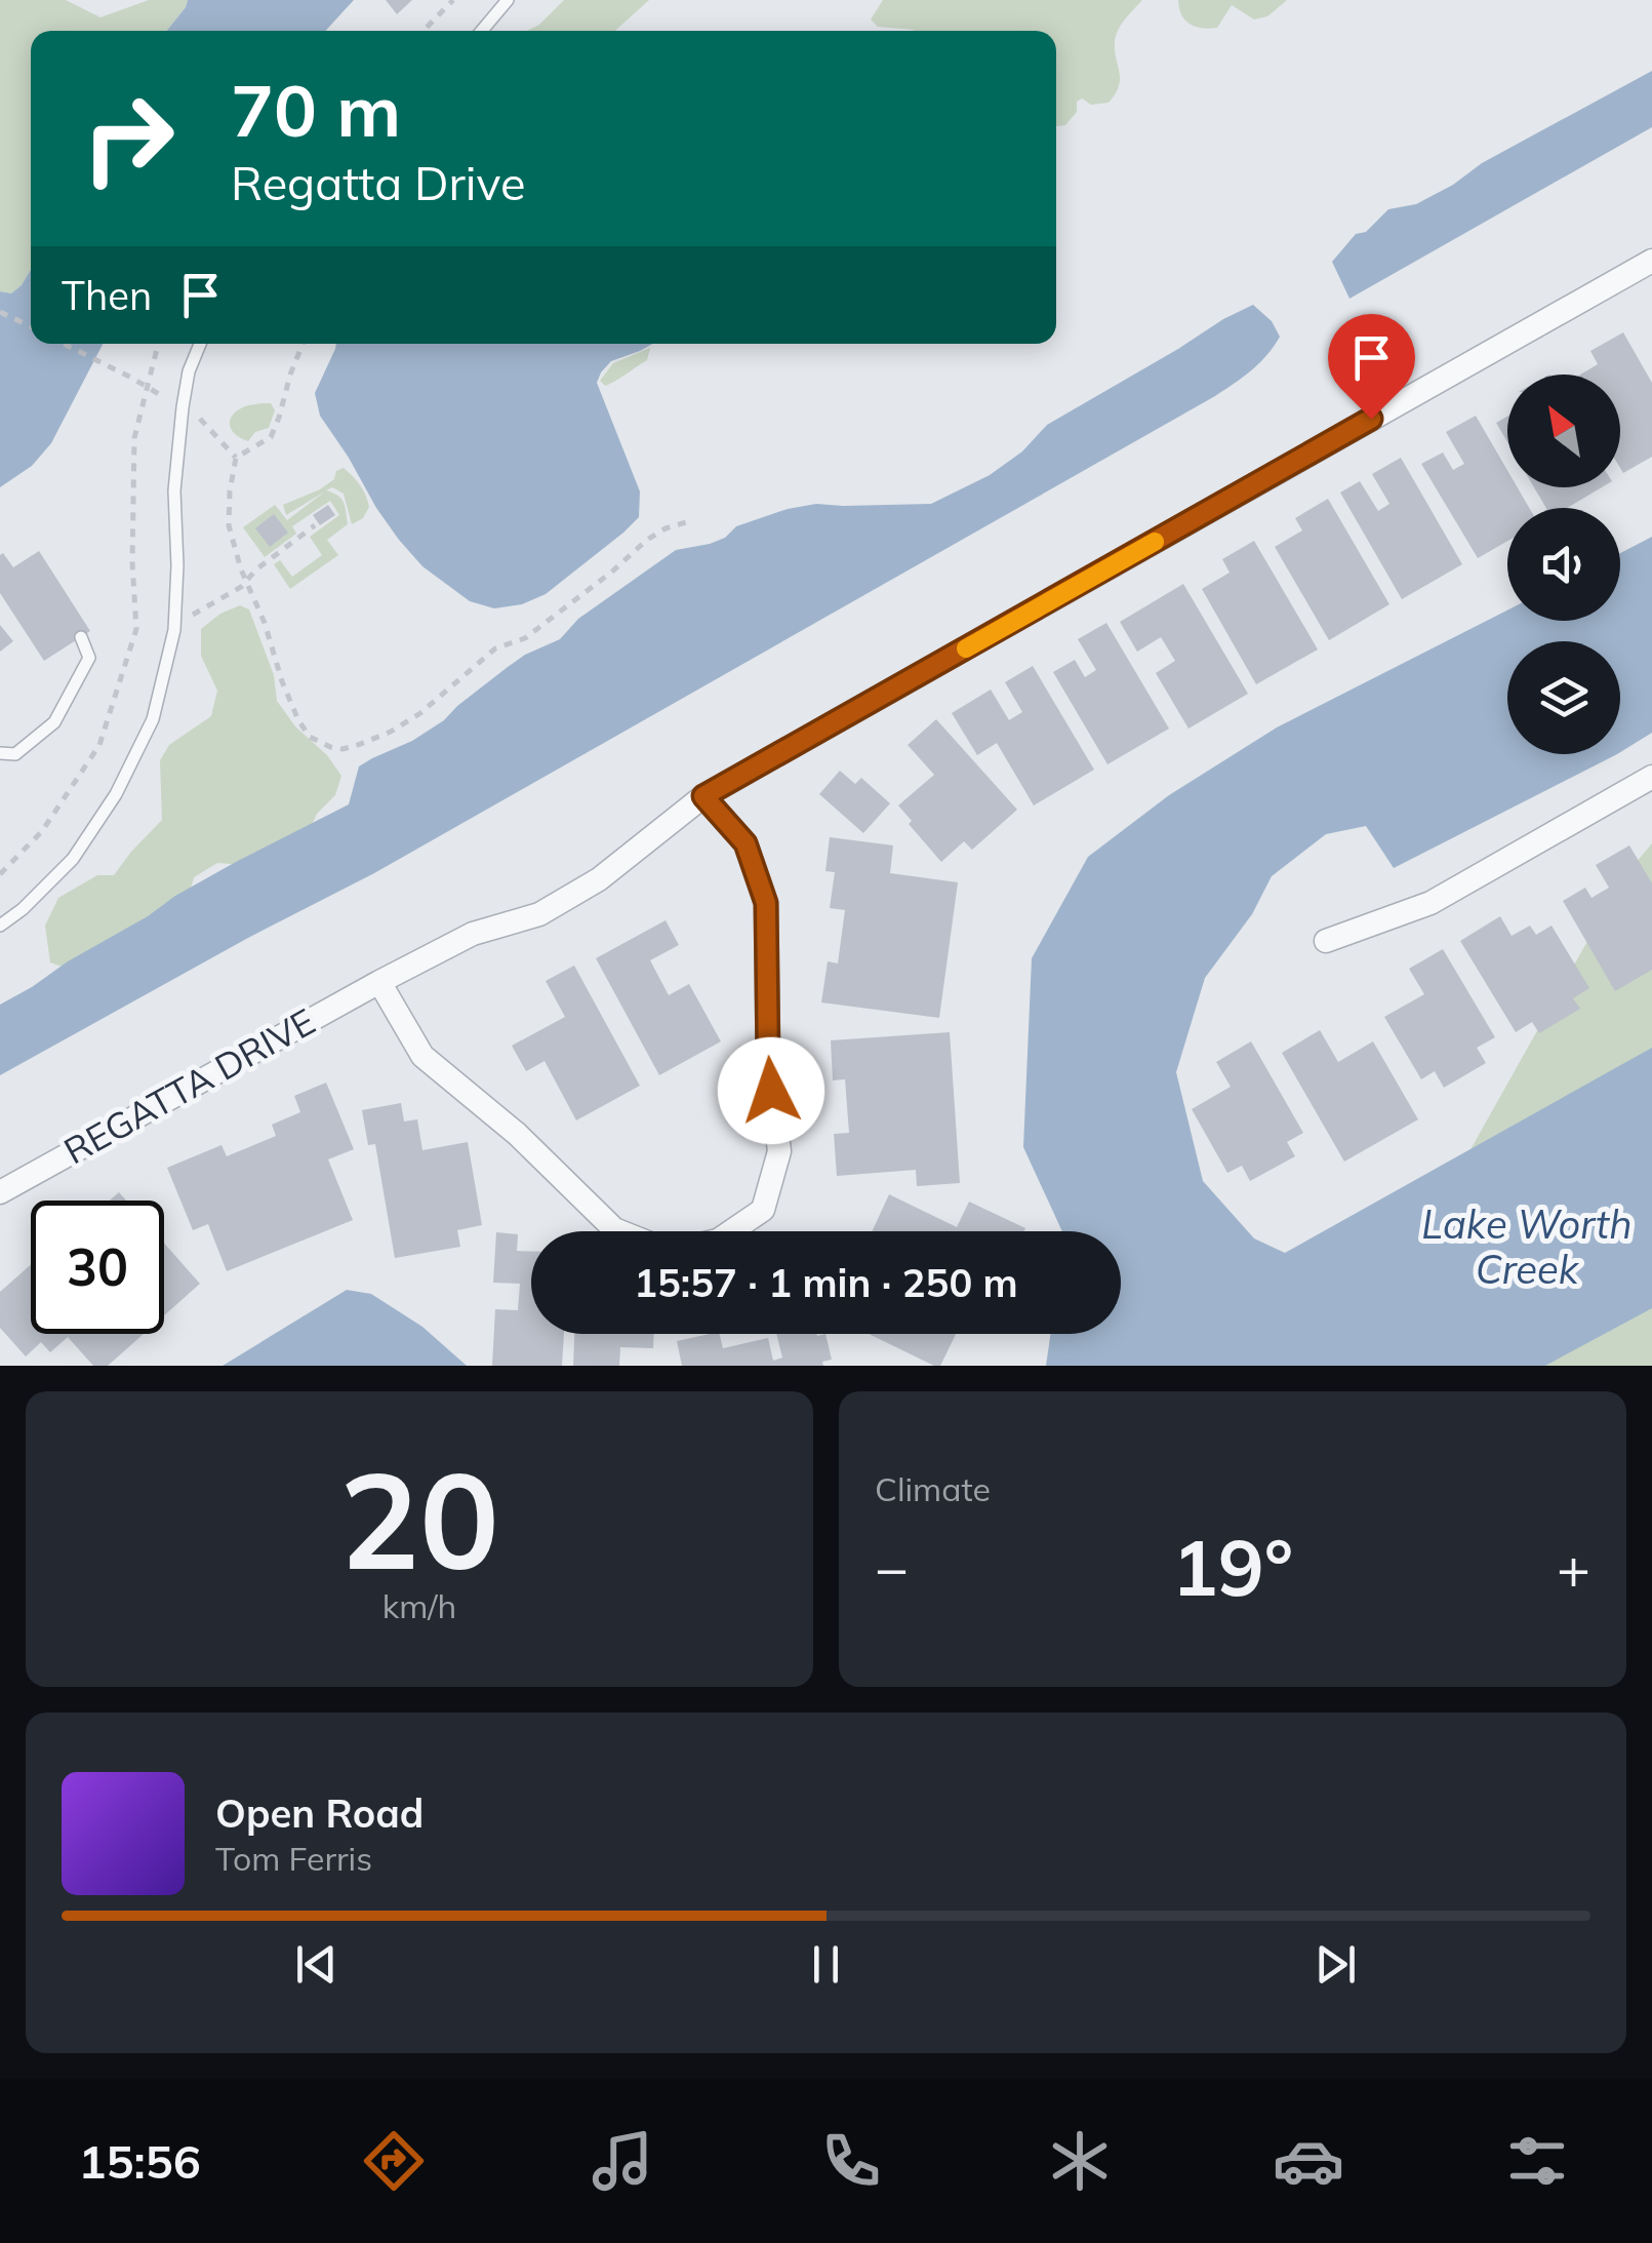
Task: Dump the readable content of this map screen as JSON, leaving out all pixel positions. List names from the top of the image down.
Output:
{
  "streets": {
    "street": ["REGATTA DRIVE"]
  },
  "water": ["Lake Worth Creek"],
  "north": "top left",
  "page": {
    "turn": ["70 m", "Regatta Drive"],
    "then": "Then",
    "limit": "30",
    "trip": "15:57 · 1 min · 250 m",
    "tile": [
      ["20", "km/h"],
      "Climate"
    ],
    "heat": ["−", "19°", "+"],
    "song": ["Open Road", "Tom Ferris"],
    "tabs": "15:56"
  }
}
